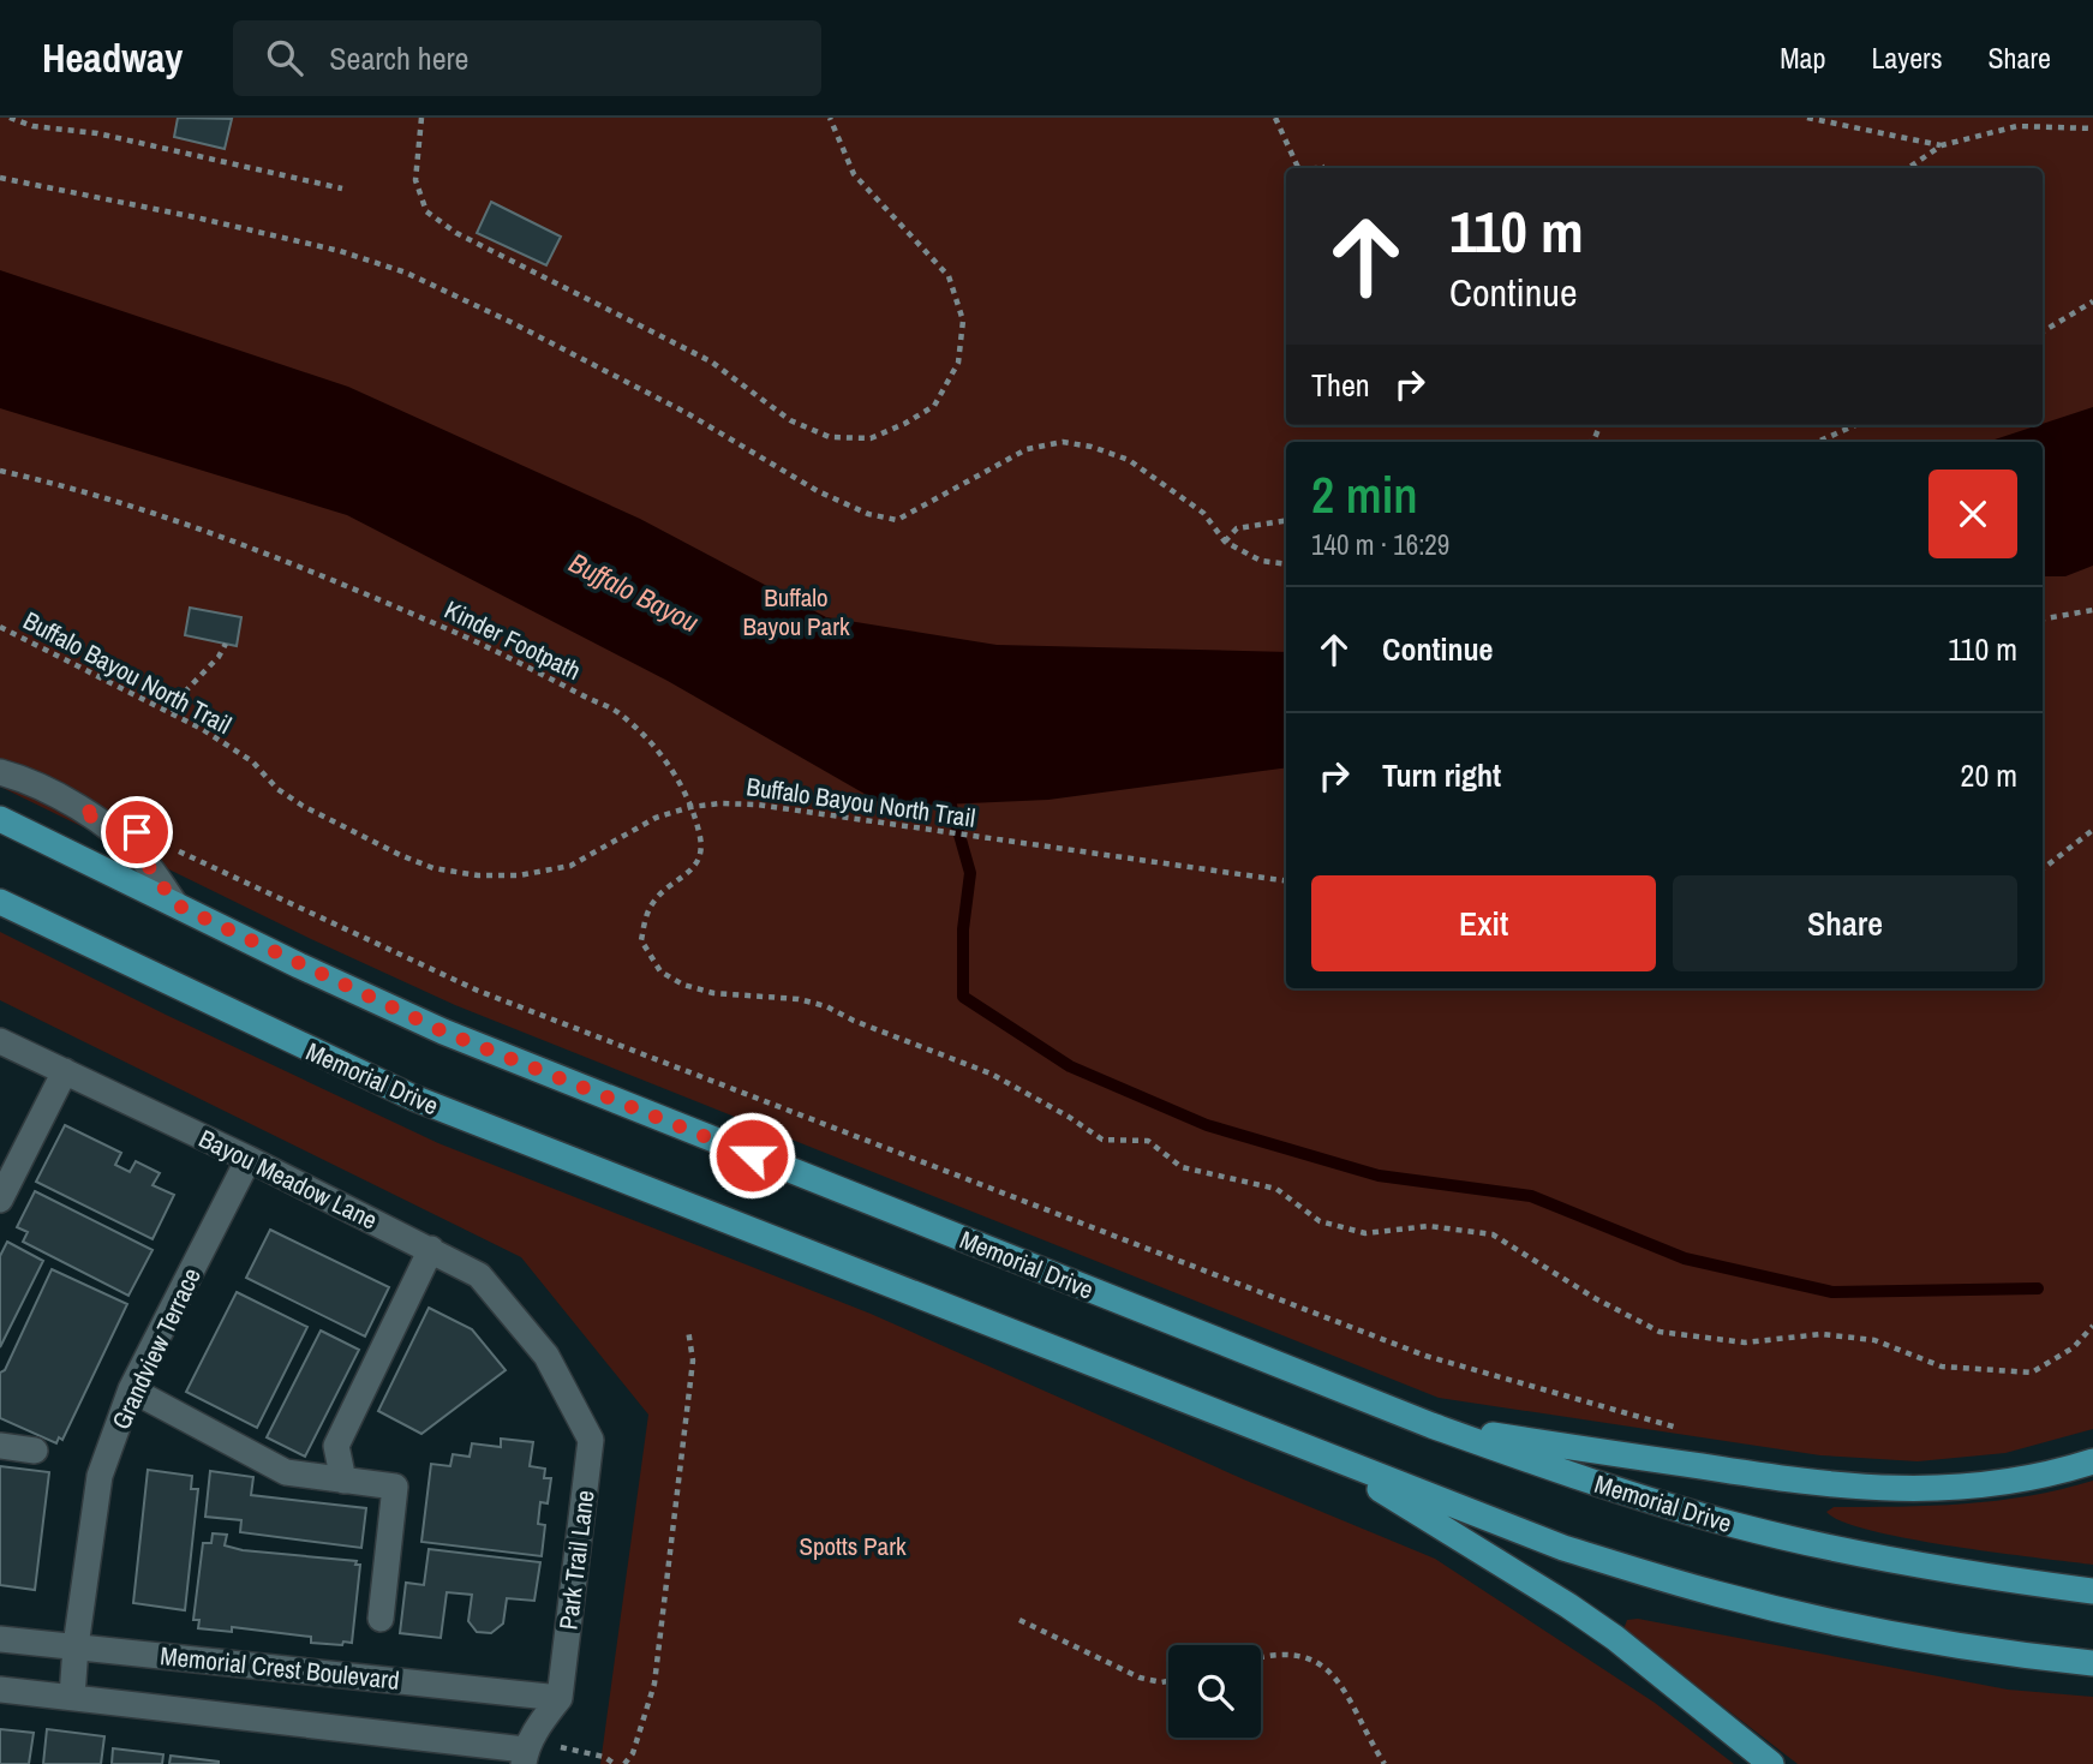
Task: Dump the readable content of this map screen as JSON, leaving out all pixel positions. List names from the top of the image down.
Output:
{
  "streets": {
    "main road": ["Memorial Drive"],
    "street": [
      "Bayou Meadow Lane",
      "Grandview Terrace",
      "Park Trail Lane",
      "Memorial Crest Boulevard"
    ],
    "path": ["Kinder Footpath", "Buffalo Bayou North Trail"]
  },
  "crossings": [
    ["Kinder Footpath", "Buffalo Bayou North Trail"],
    ["Bayou Meadow Lane", "Grandview Terrace"],
    ["Bayou Meadow Lane", "Park Trail Lane"],
    ["Grandview Terrace", "Memorial Crest Boulevard"],
    ["Park Trail Lane", "Memorial Crest Boulevard"]
  ],
  "water": ["Buffalo Bayou"],
  "parks": ["Buffalo Bayou Park", "Spotts Park"],
  "page": {
    "header": "Headway",
    "search": "Search here",
    "nav": ["Map", "Layers", "Share"],
    "turn": ["110 m", "Continue"],
    "then": "Then",
    "heading": ["2 min", "140 m · 16:29"],
    "list": [
      {
        "name": "Continue",
        "value": "110 m"
      },
      {
        "name": "Turn right",
        "value": "20 m"
      }
    ],
    "buttons": ["Exit", "Share"]
  }
}
